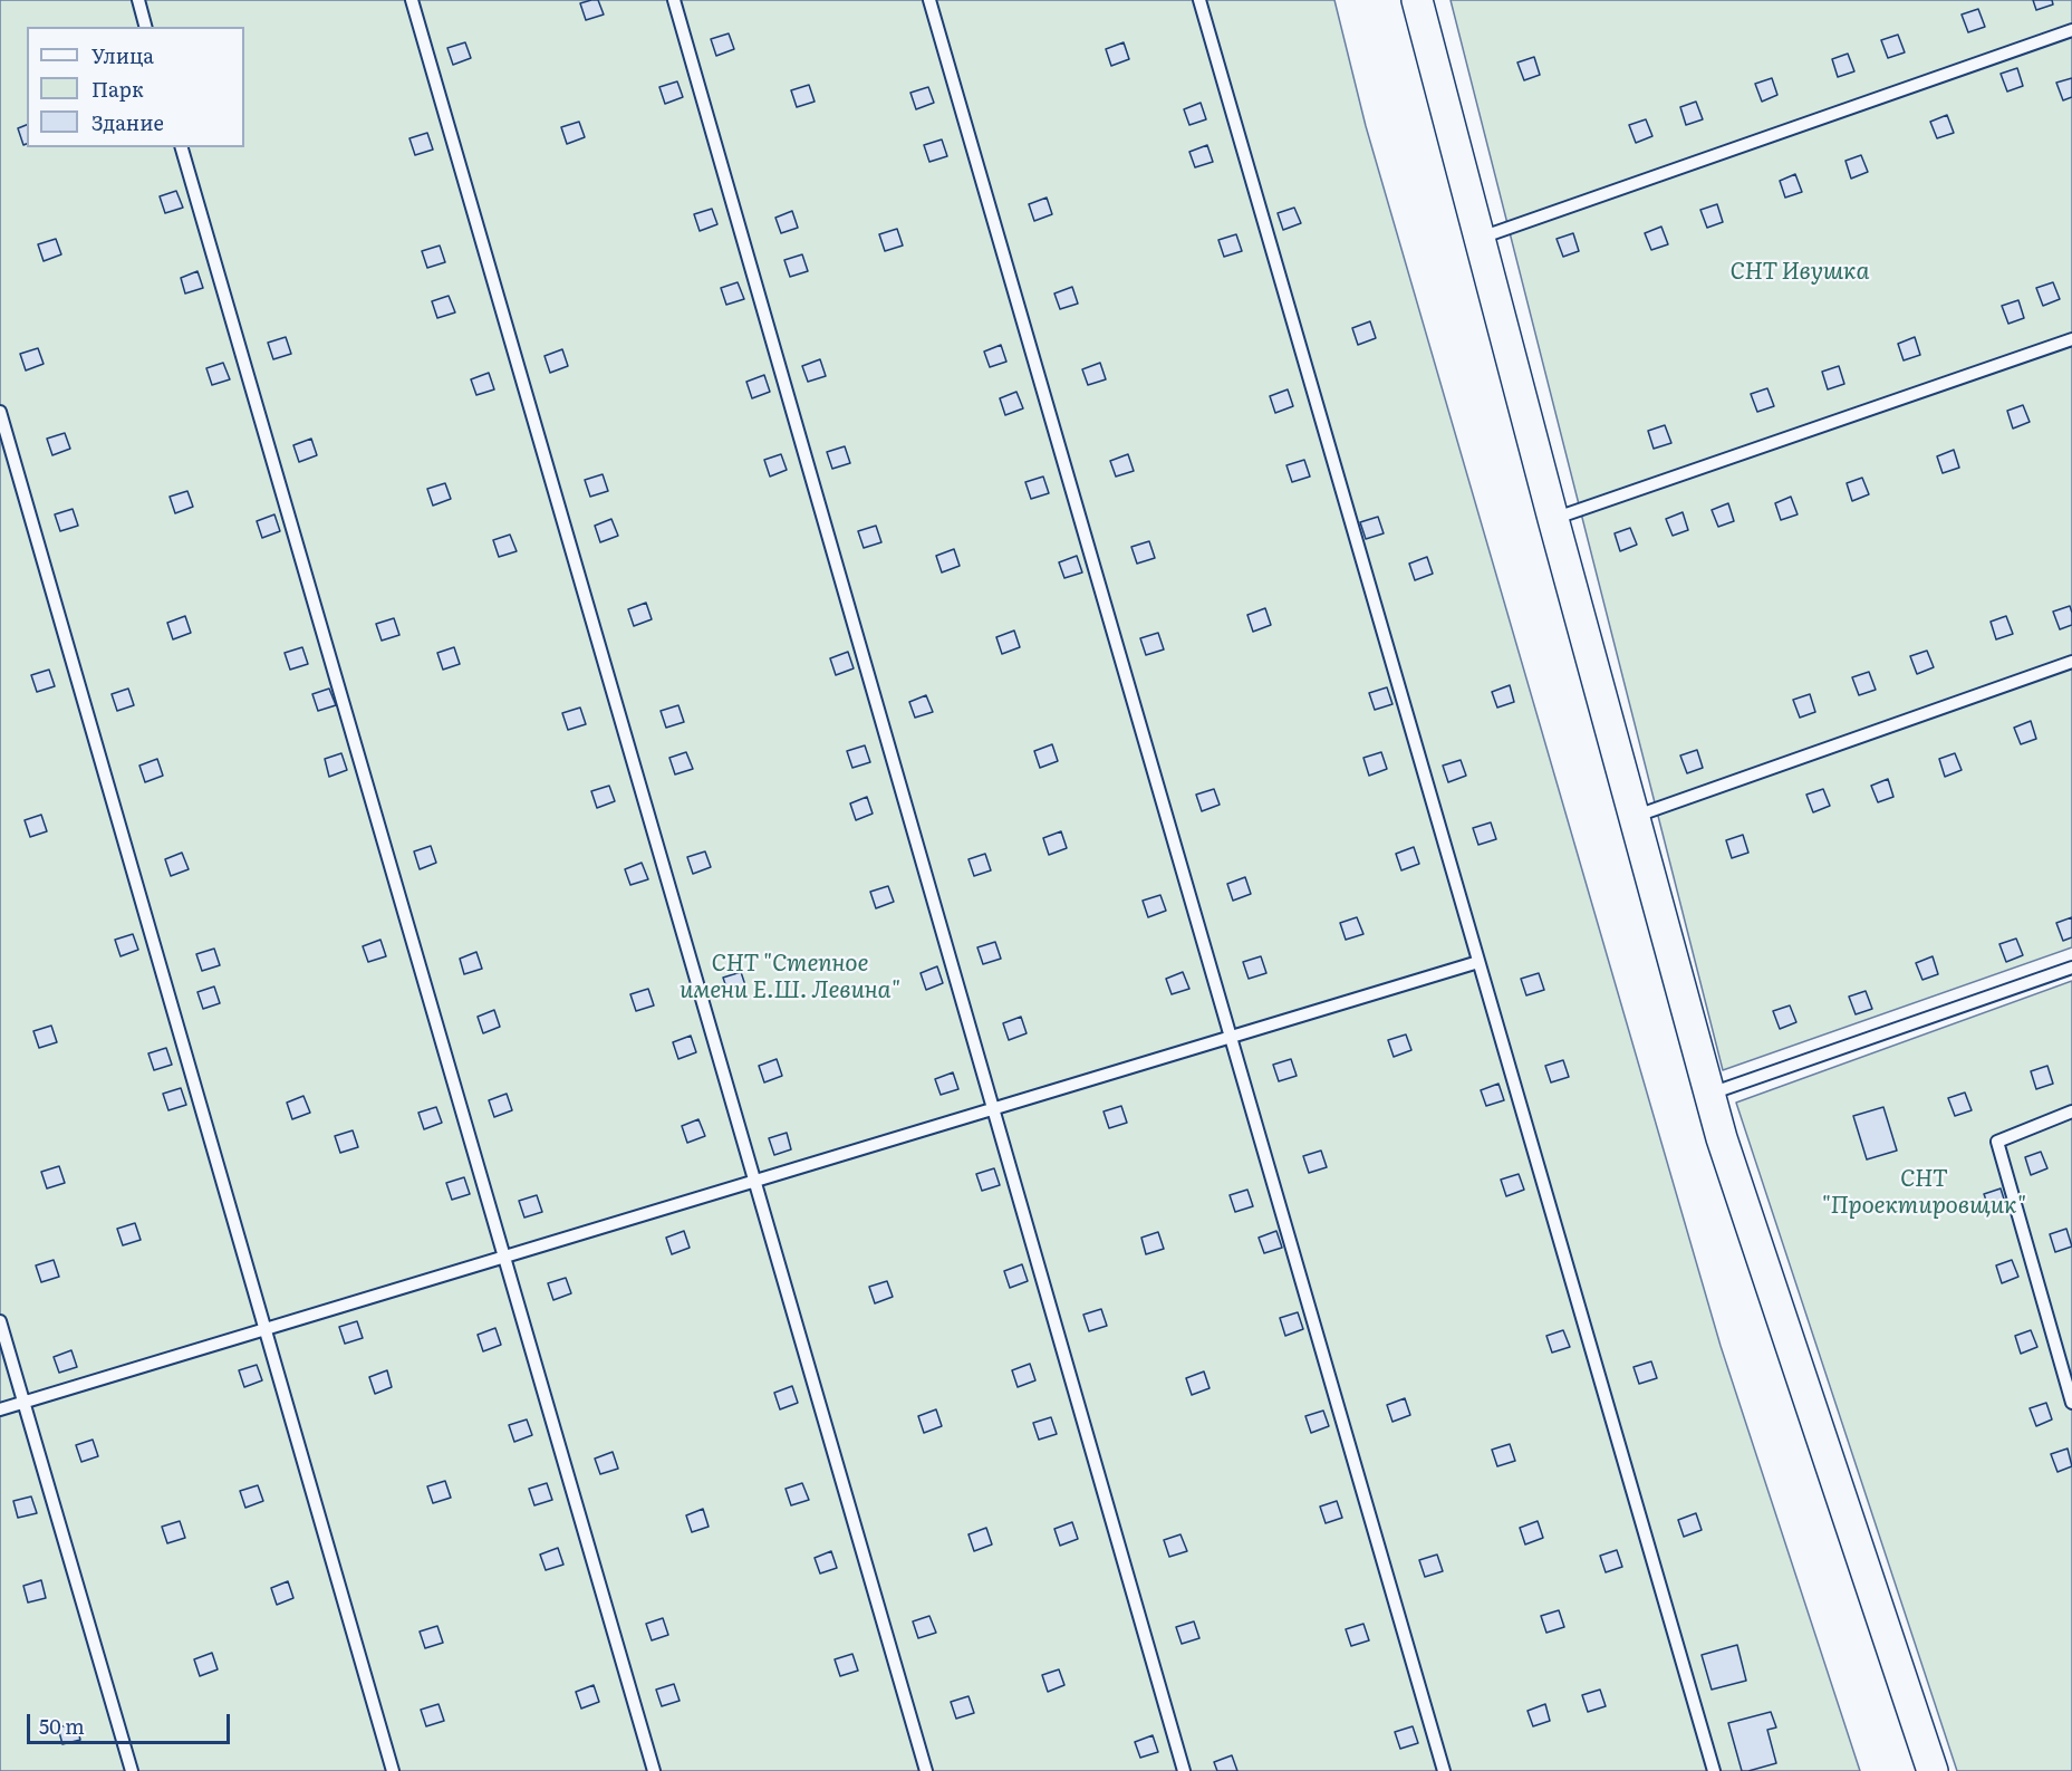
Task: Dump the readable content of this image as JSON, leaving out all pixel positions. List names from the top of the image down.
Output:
{
  "parks": ["СНТ Ивушка", "СНТ \"Степное имени Е.Ш. Левина\"", "СНТ \"Проектировщик\""],
  "legend": ["Улица", "Парк", "Здание"],
  "scale_bar": "50 m"
}
